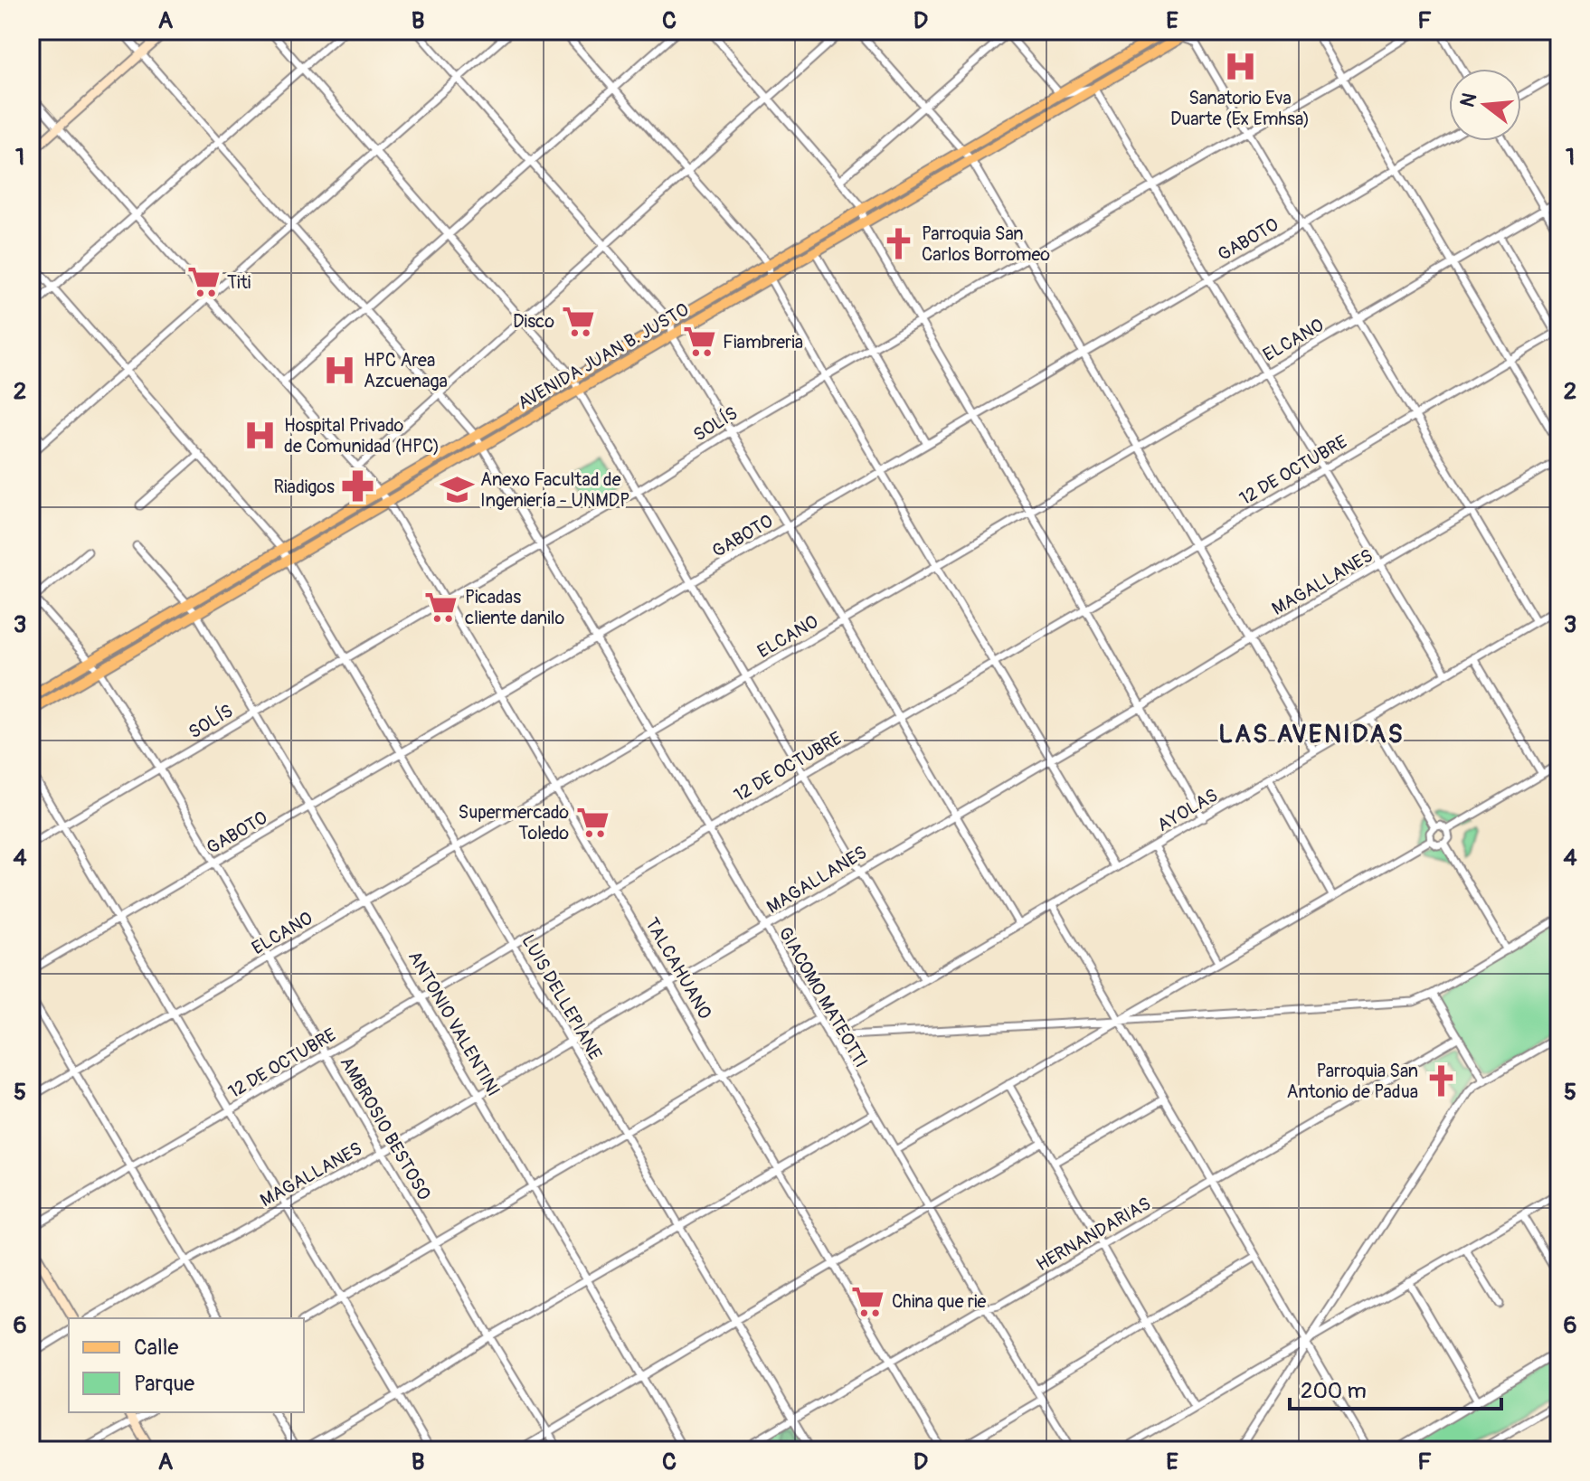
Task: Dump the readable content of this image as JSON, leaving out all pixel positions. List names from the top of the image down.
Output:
{
  "streets": {
    "main road": ["AVENIDA JUAN B. JUSTO"],
    "street": [
      "GABOTO",
      "ELCANO",
      "SOLÍS",
      "12 DE OCTUBRE",
      "MAGALLANES",
      "AYOLAS",
      "TALCAHUANO",
      "LUIS DELLEPIANE",
      "GIACOMO MATEOTTI",
      "ANTONIO VALENTINI",
      "AMBROSIO BESTOSO",
      "HERNANDARIAS"
    ]
  },
  "crossings": [
    ["GABOTO", "TALCAHUANO"],
    ["GABOTO", "LUIS DELLEPIANE"],
    ["GABOTO", "GIACOMO MATEOTTI"],
    ["GABOTO", "ANTONIO VALENTINI"],
    ["GABOTO", "AMBROSIO BESTOSO"],
    ["ELCANO", "TALCAHUANO"],
    ["ELCANO", "LUIS DELLEPIANE"],
    ["ELCANO", "GIACOMO MATEOTTI"],
    ["ELCANO", "ANTONIO VALENTINI"],
    ["ELCANO", "AMBROSIO BESTOSO"],
    ["AVENIDA JUAN B. JUSTO", "TALCAHUANO"],
    ["AVENIDA JUAN B. JUSTO", "LUIS DELLEPIANE"],
    ["AVENIDA JUAN B. JUSTO", "GIACOMO MATEOTTI"],
    ["AVENIDA JUAN B. JUSTO", "ANTONIO VALENTINI"],
    ["AVENIDA JUAN B. JUSTO", "AMBROSIO BESTOSO"],
    ["SOLÍS", "TALCAHUANO"],
    ["SOLÍS", "LUIS DELLEPIANE"],
    ["SOLÍS", "GIACOMO MATEOTTI"],
    ["SOLÍS", "ANTONIO VALENTINI"],
    ["SOLÍS", "AMBROSIO BESTOSO"],
    ["12 DE OCTUBRE", "TALCAHUANO"],
    ["12 DE OCTUBRE", "LUIS DELLEPIANE"],
    ["12 DE OCTUBRE", "GIACOMO MATEOTTI"],
    ["12 DE OCTUBRE", "ANTONIO VALENTINI"],
    ["12 DE OCTUBRE", "AMBROSIO BESTOSO"],
    ["MAGALLANES", "TALCAHUANO"],
    ["MAGALLANES", "LUIS DELLEPIANE"],
    ["MAGALLANES", "GIACOMO MATEOTTI"],
    ["MAGALLANES", "ANTONIO VALENTINI"],
    ["MAGALLANES", "AMBROSIO BESTOSO"],
    ["AYOLAS", "GIACOMO MATEOTTI"],
    ["TALCAHUANO", "HERNANDARIAS"],
    ["LUIS DELLEPIANE", "HERNANDARIAS"],
    ["GIACOMO MATEOTTI", "HERNANDARIAS"]
  ],
  "districts": ["LAS AVENIDAS"],
  "places": {
    "hospital": ["Sanatorio Eva Duarte (Ex Emhsa)", "HPC Area Azcuenaga", "Hospital Privado de Comunidad (HPC)"],
    "church": ["Parroquia San Carlos Borromeo", "Parroquia San Antonio de Padua"],
    "supermarket": [
      "Titi",
      "Disco",
      "Fiambreria",
      "Picadas cliente danilo",
      "Supermercado Toledo",
      "China que rie"
    ],
    "pharmacy": ["Riadigos"],
    "school or university": ["Anexo Facultad de Ingeniería - UNMDP"]
  },
  "legend": ["Calle", "Parque"],
  "scale_bar": "200 m",
  "north": "left",
  "grid": {
    "columns": [
      "A",
      "B",
      "C",
      "D",
      "E",
      "F"
    ],
    "rows": [
      "1",
      "2",
      "3",
      "4",
      "5",
      "6"
    ]
  }
}
